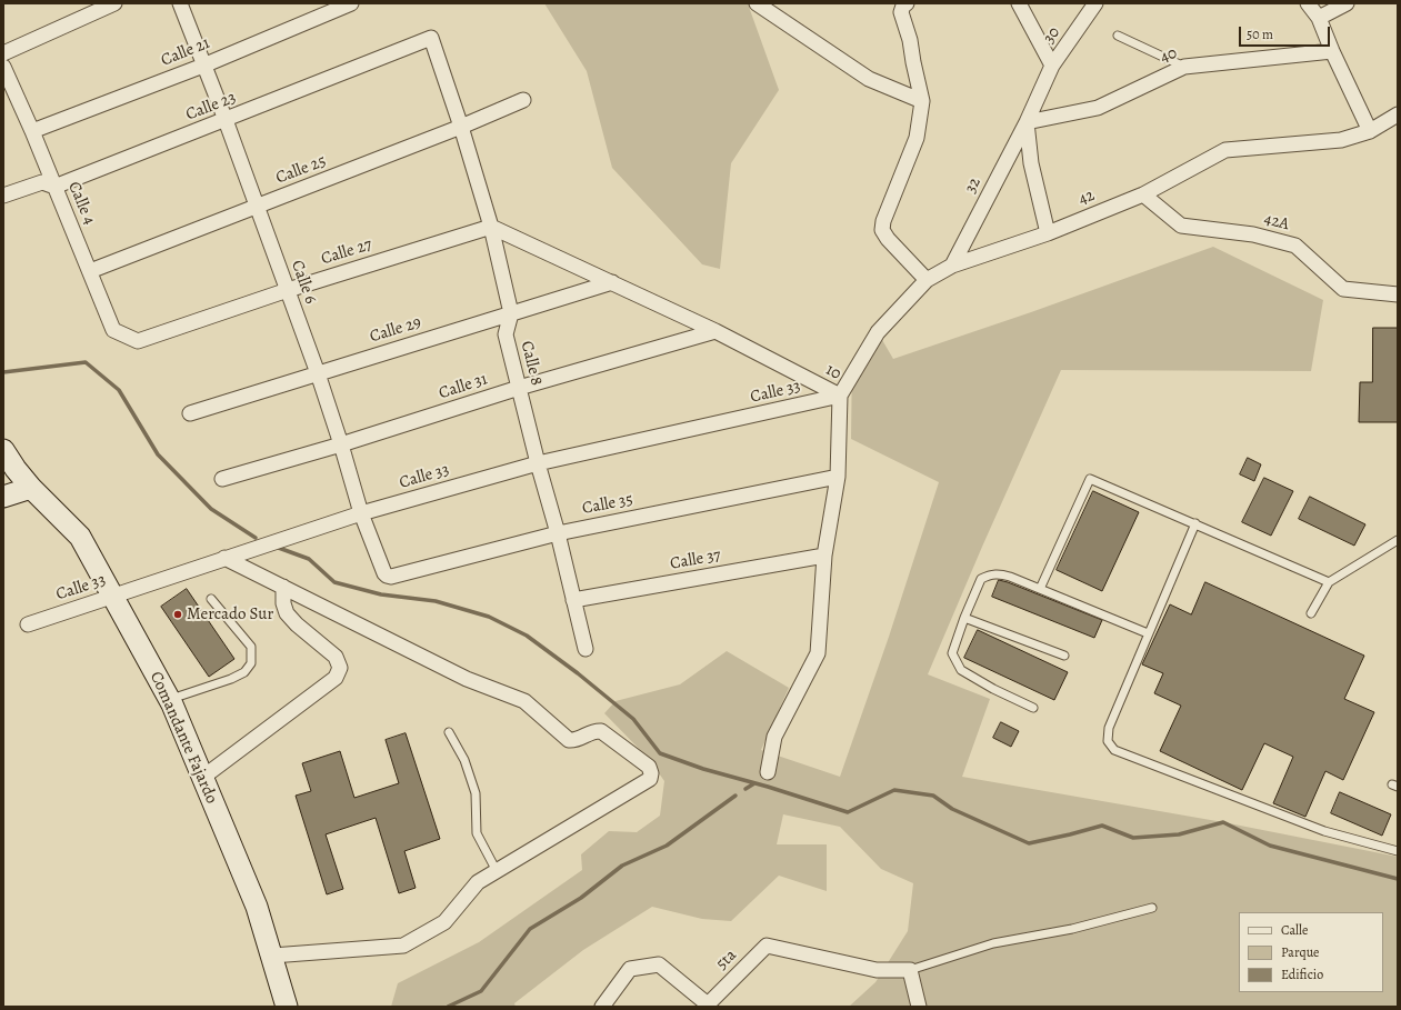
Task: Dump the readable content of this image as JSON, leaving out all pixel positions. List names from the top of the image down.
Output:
{
  "streets": {
    "street": [
      "30",
      "Calle 21",
      "40",
      "Calle 23",
      "Calle 25",
      "32",
      "42",
      "Calle 4",
      "42A",
      "Calle 27",
      "Calle 6",
      "Calle 29",
      "Calle 8",
      "10",
      "Calle 31",
      "Calle 33",
      "Calle 35",
      "Calle 37",
      "Comandante Fajardo",
      "5ta"
    ]
  },
  "crossings": [
    ["30", "40"],
    ["30", "32"],
    ["Calle 21", "Calle 4"],
    ["Calle 21", "Calle 6"],
    ["40", "32"],
    ["Calle 23", "Calle 4"],
    ["Calle 23", "Calle 6"],
    ["Calle 23", "Calle 8"],
    ["Calle 25", "Calle 4"],
    ["Calle 25", "Calle 6"],
    ["Calle 25", "Calle 8"],
    ["32", "42"],
    ["42", "42A"],
    ["42", "10"],
    ["42", "Calle 33"],
    ["Calle 4", "Calle 27"],
    ["Calle 27", "Calle 6"],
    ["Calle 27", "Calle 8"],
    ["Calle 27", "10"],
    ["Calle 6", "Calle 29"],
    ["Calle 6", "Calle 31"],
    ["Calle 6", "Calle 33"],
    ["Calle 6", "Calle 35"],
    ["Calle 29", "Calle 8"],
    ["Calle 29", "10"],
    ["Calle 8", "10"],
    ["Calle 8", "Calle 31"],
    ["Calle 8", "Calle 33"],
    ["Calle 8", "Calle 35"],
    ["Calle 8", "Calle 37"],
    ["10", "Calle 31"],
    ["10", "Calle 33"],
    ["10", "Calle 35"],
    ["10", "Calle 37"],
    ["Calle 33", "Comandante Fajardo"]
  ],
  "places": ["Mercado Sur"],
  "legend": ["Calle", "Parque", "Edificio"],
  "scale_bar": "50 m"
}
